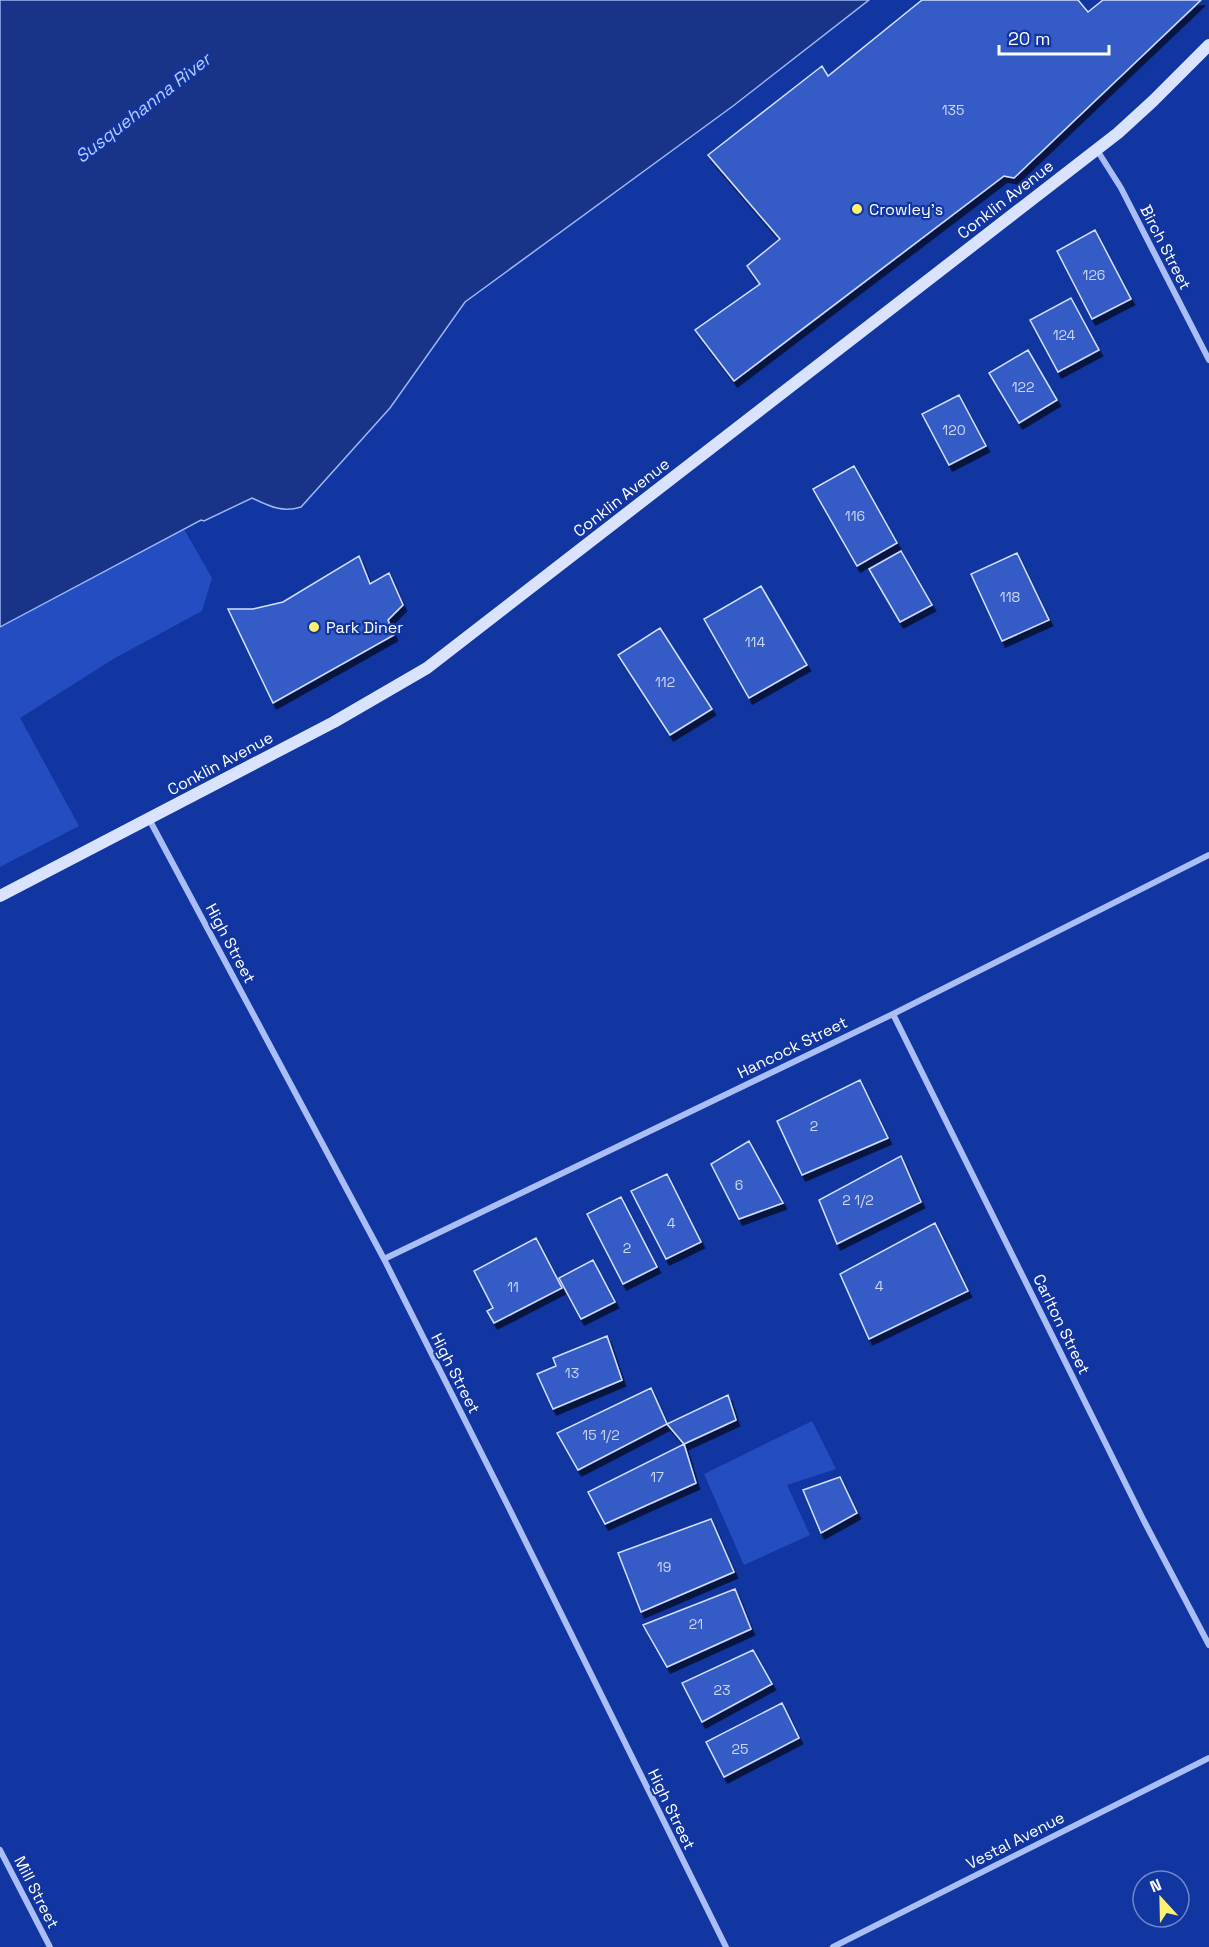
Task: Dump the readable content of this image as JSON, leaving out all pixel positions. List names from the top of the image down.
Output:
{
  "streets": {
    "main road": ["Conklin Avenue"],
    "street": [
      "Birch Street",
      "High Street",
      "Hancock Street",
      "Carlton Street",
      "Vestal Avenue",
      "Mill Street"
    ]
  },
  "crossings": [
    ["Conklin Avenue", "Birch Street"],
    ["Conklin Avenue", "High Street"],
    ["High Street", "Hancock Street"],
    ["Hancock Street", "Carlton Street"]
  ],
  "water": ["Susquehanna River"],
  "places": ["Crowley's", "Park Diner"],
  "house_numbers": [
    "135",
    "126",
    "124",
    "122",
    "120",
    "116",
    "118",
    "114",
    "112",
    "2",
    "6",
    "2 1/2",
    "4",
    "2",
    "4",
    "11",
    "13",
    "15 1/2",
    "17",
    "19",
    "21",
    "23",
    "25"
  ],
  "scale_bar": "20 m",
  "north": "top"
}
